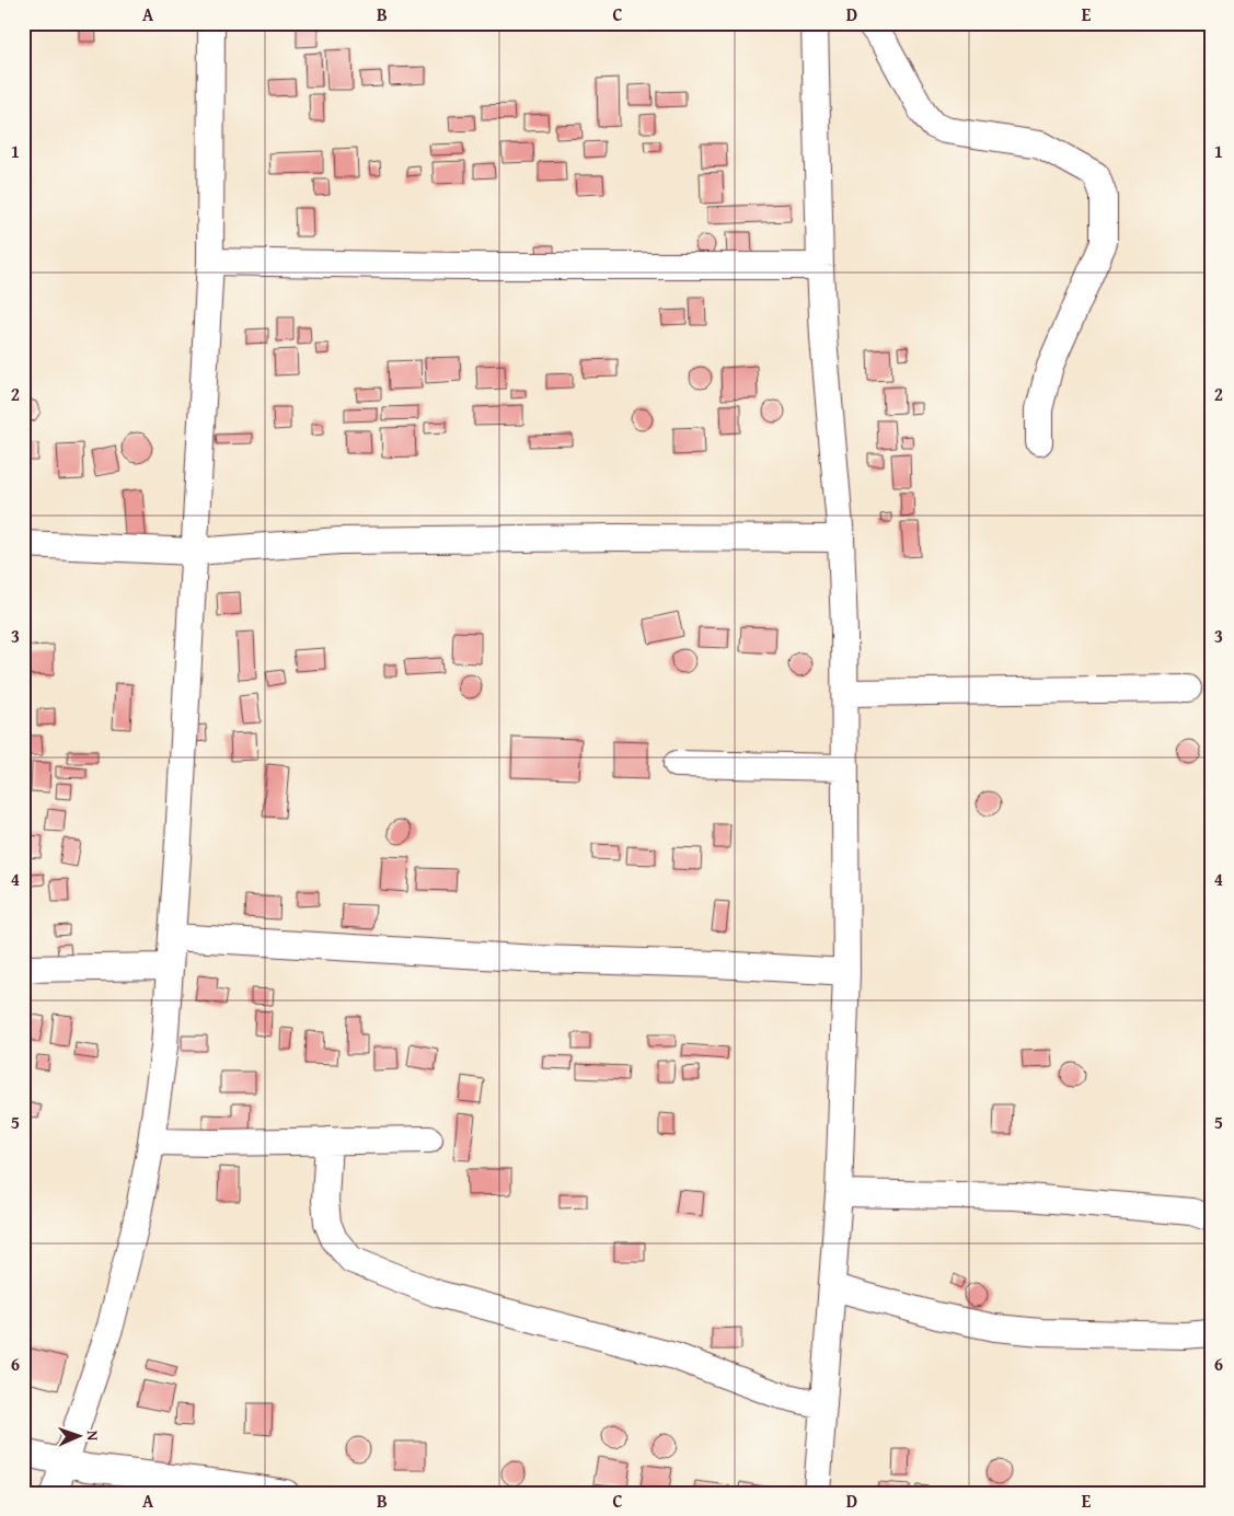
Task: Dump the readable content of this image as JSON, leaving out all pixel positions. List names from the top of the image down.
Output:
{
  "north": "right",
  "grid": {
    "columns": [
      "A",
      "B",
      "C",
      "D",
      "E"
    ],
    "rows": [
      "1",
      "2",
      "3",
      "4",
      "5",
      "6"
    ]
  }
}
